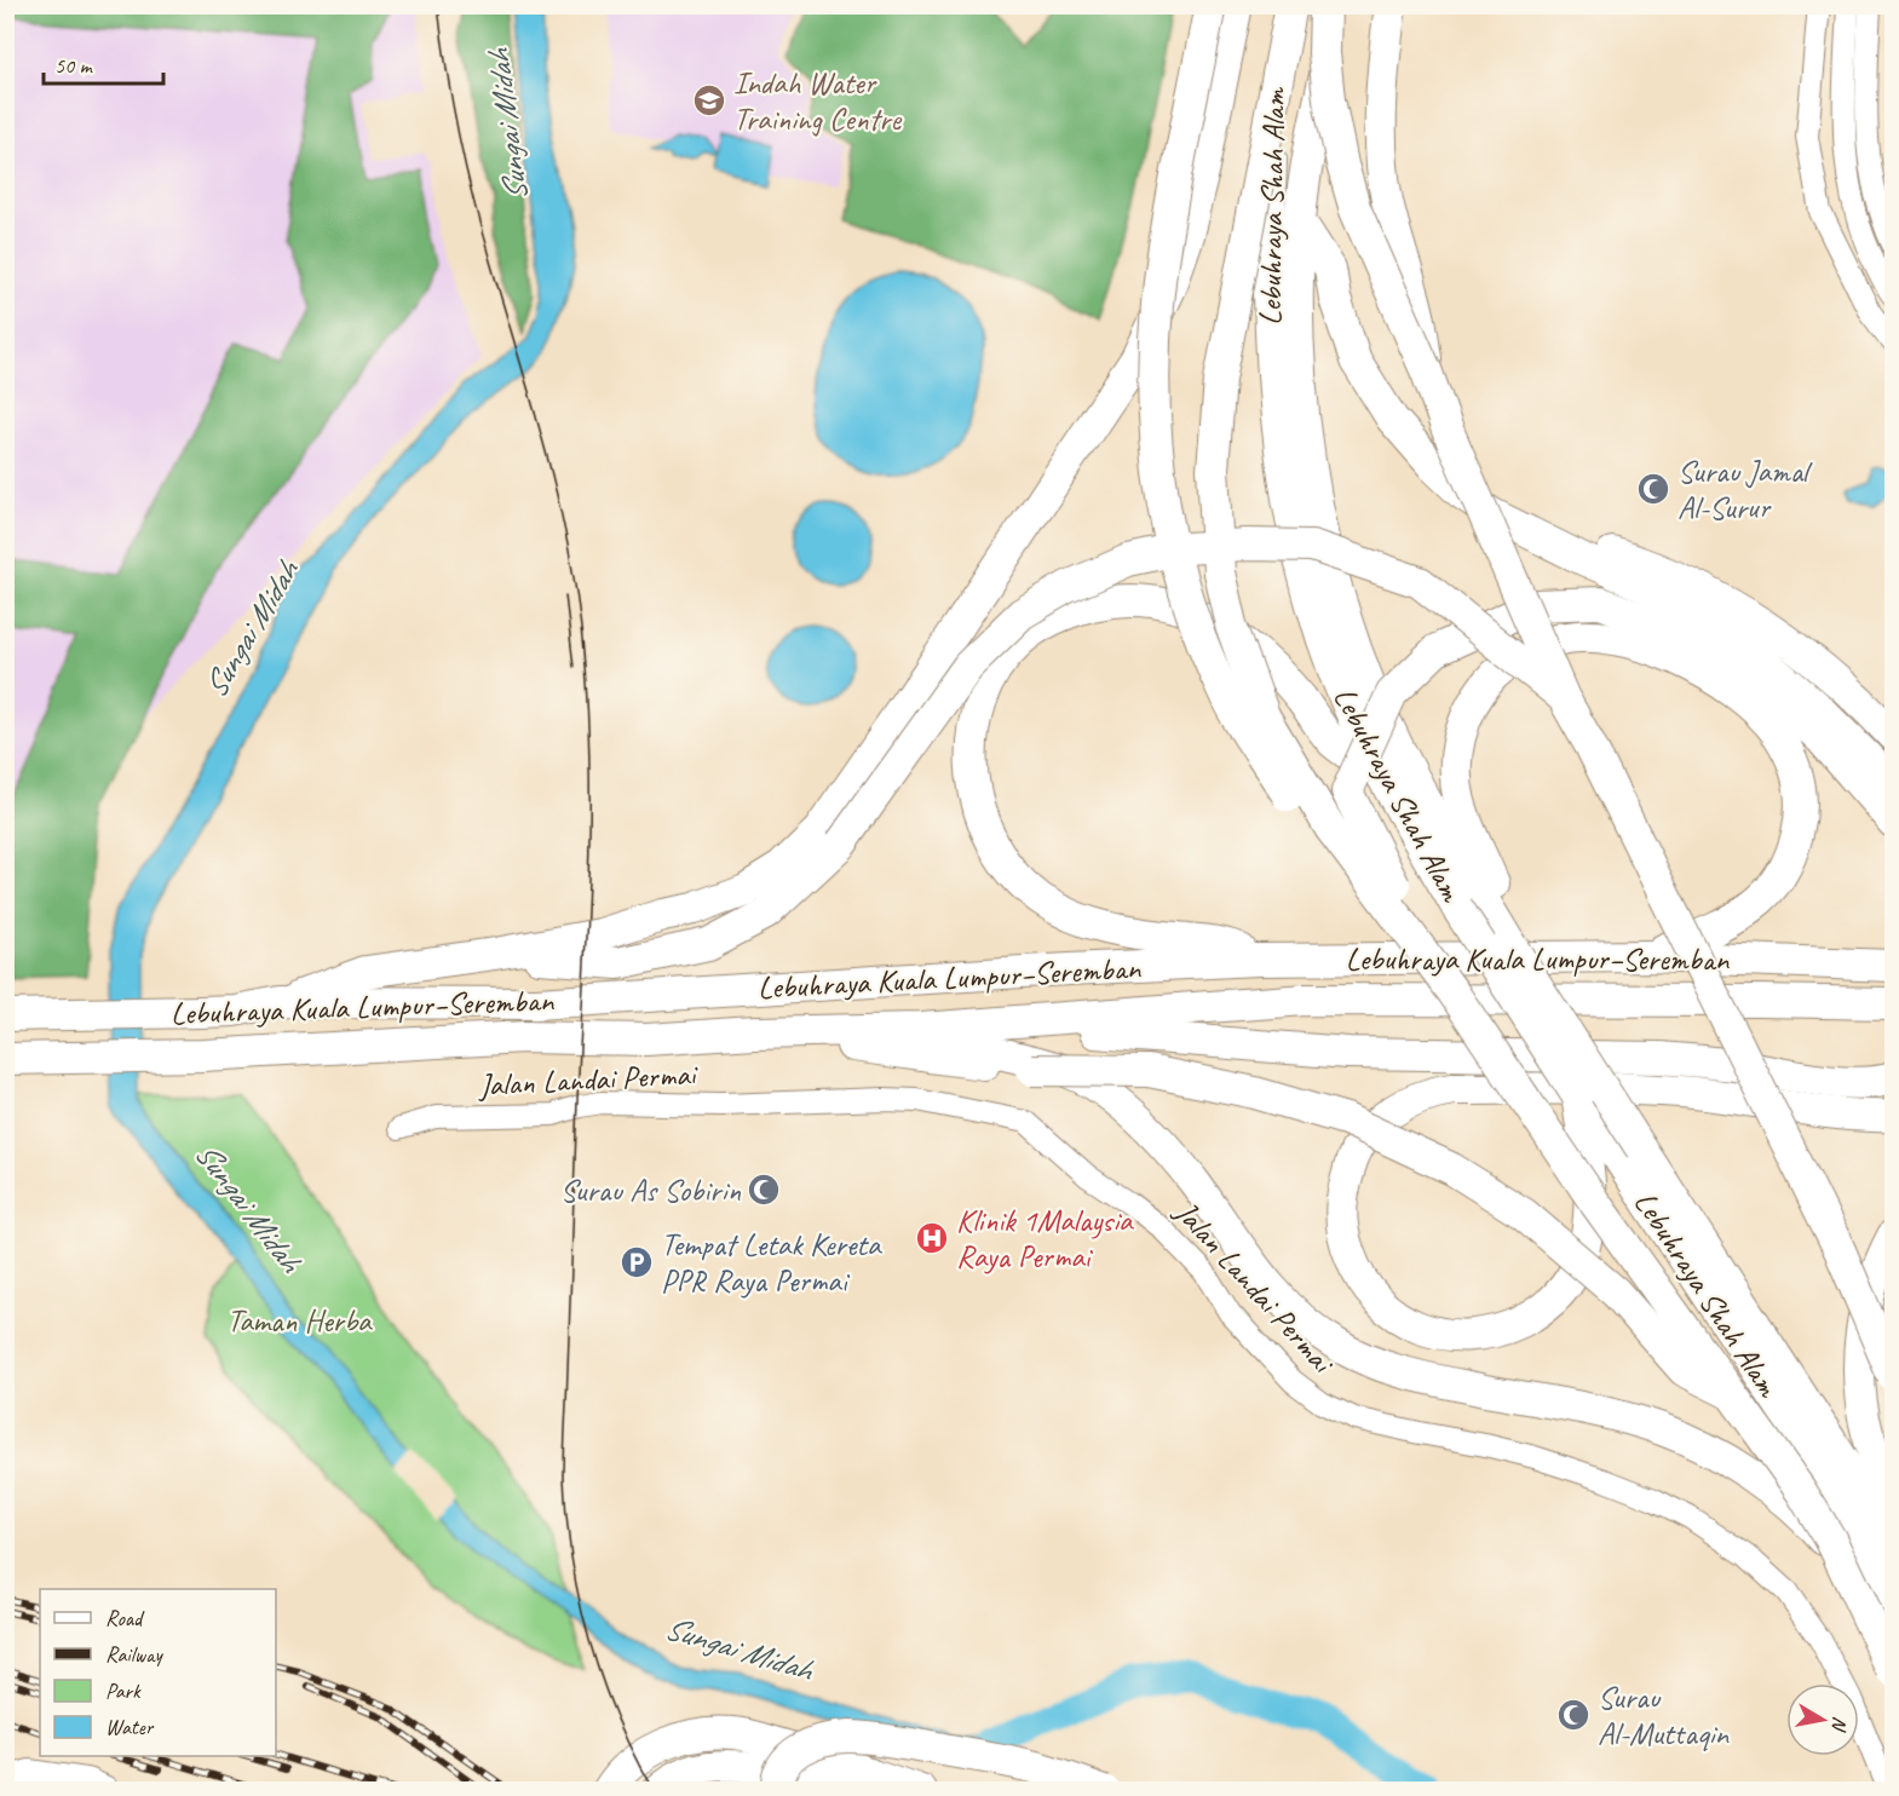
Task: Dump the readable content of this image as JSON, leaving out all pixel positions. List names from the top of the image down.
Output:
{
  "streets": {
    "highway": ["Lebuhraya Shah Alam", "Lebuhraya Kuala Lumpur–Seremban"],
    "street": ["Jalan Landai Permai"]
  },
  "water": ["Sungai Midah"],
  "parks": ["Taman Herba"],
  "places": {
    "school or university": ["Indah Water Training Centre"],
    "mosque": ["Surau Jamal Al-Surur", "Surau As Sobirin", "Surau Al-Muttaqin"],
    "hospital": ["Klinik 1Malaysia Raya Permai"],
    "parking": ["Tempat Letak Kereta PPR Raya Permai"]
  },
  "legend": [
    "Road",
    "Railway",
    "Park",
    "Water"
  ],
  "scale_bar": "50 m",
  "north": "right"
}
